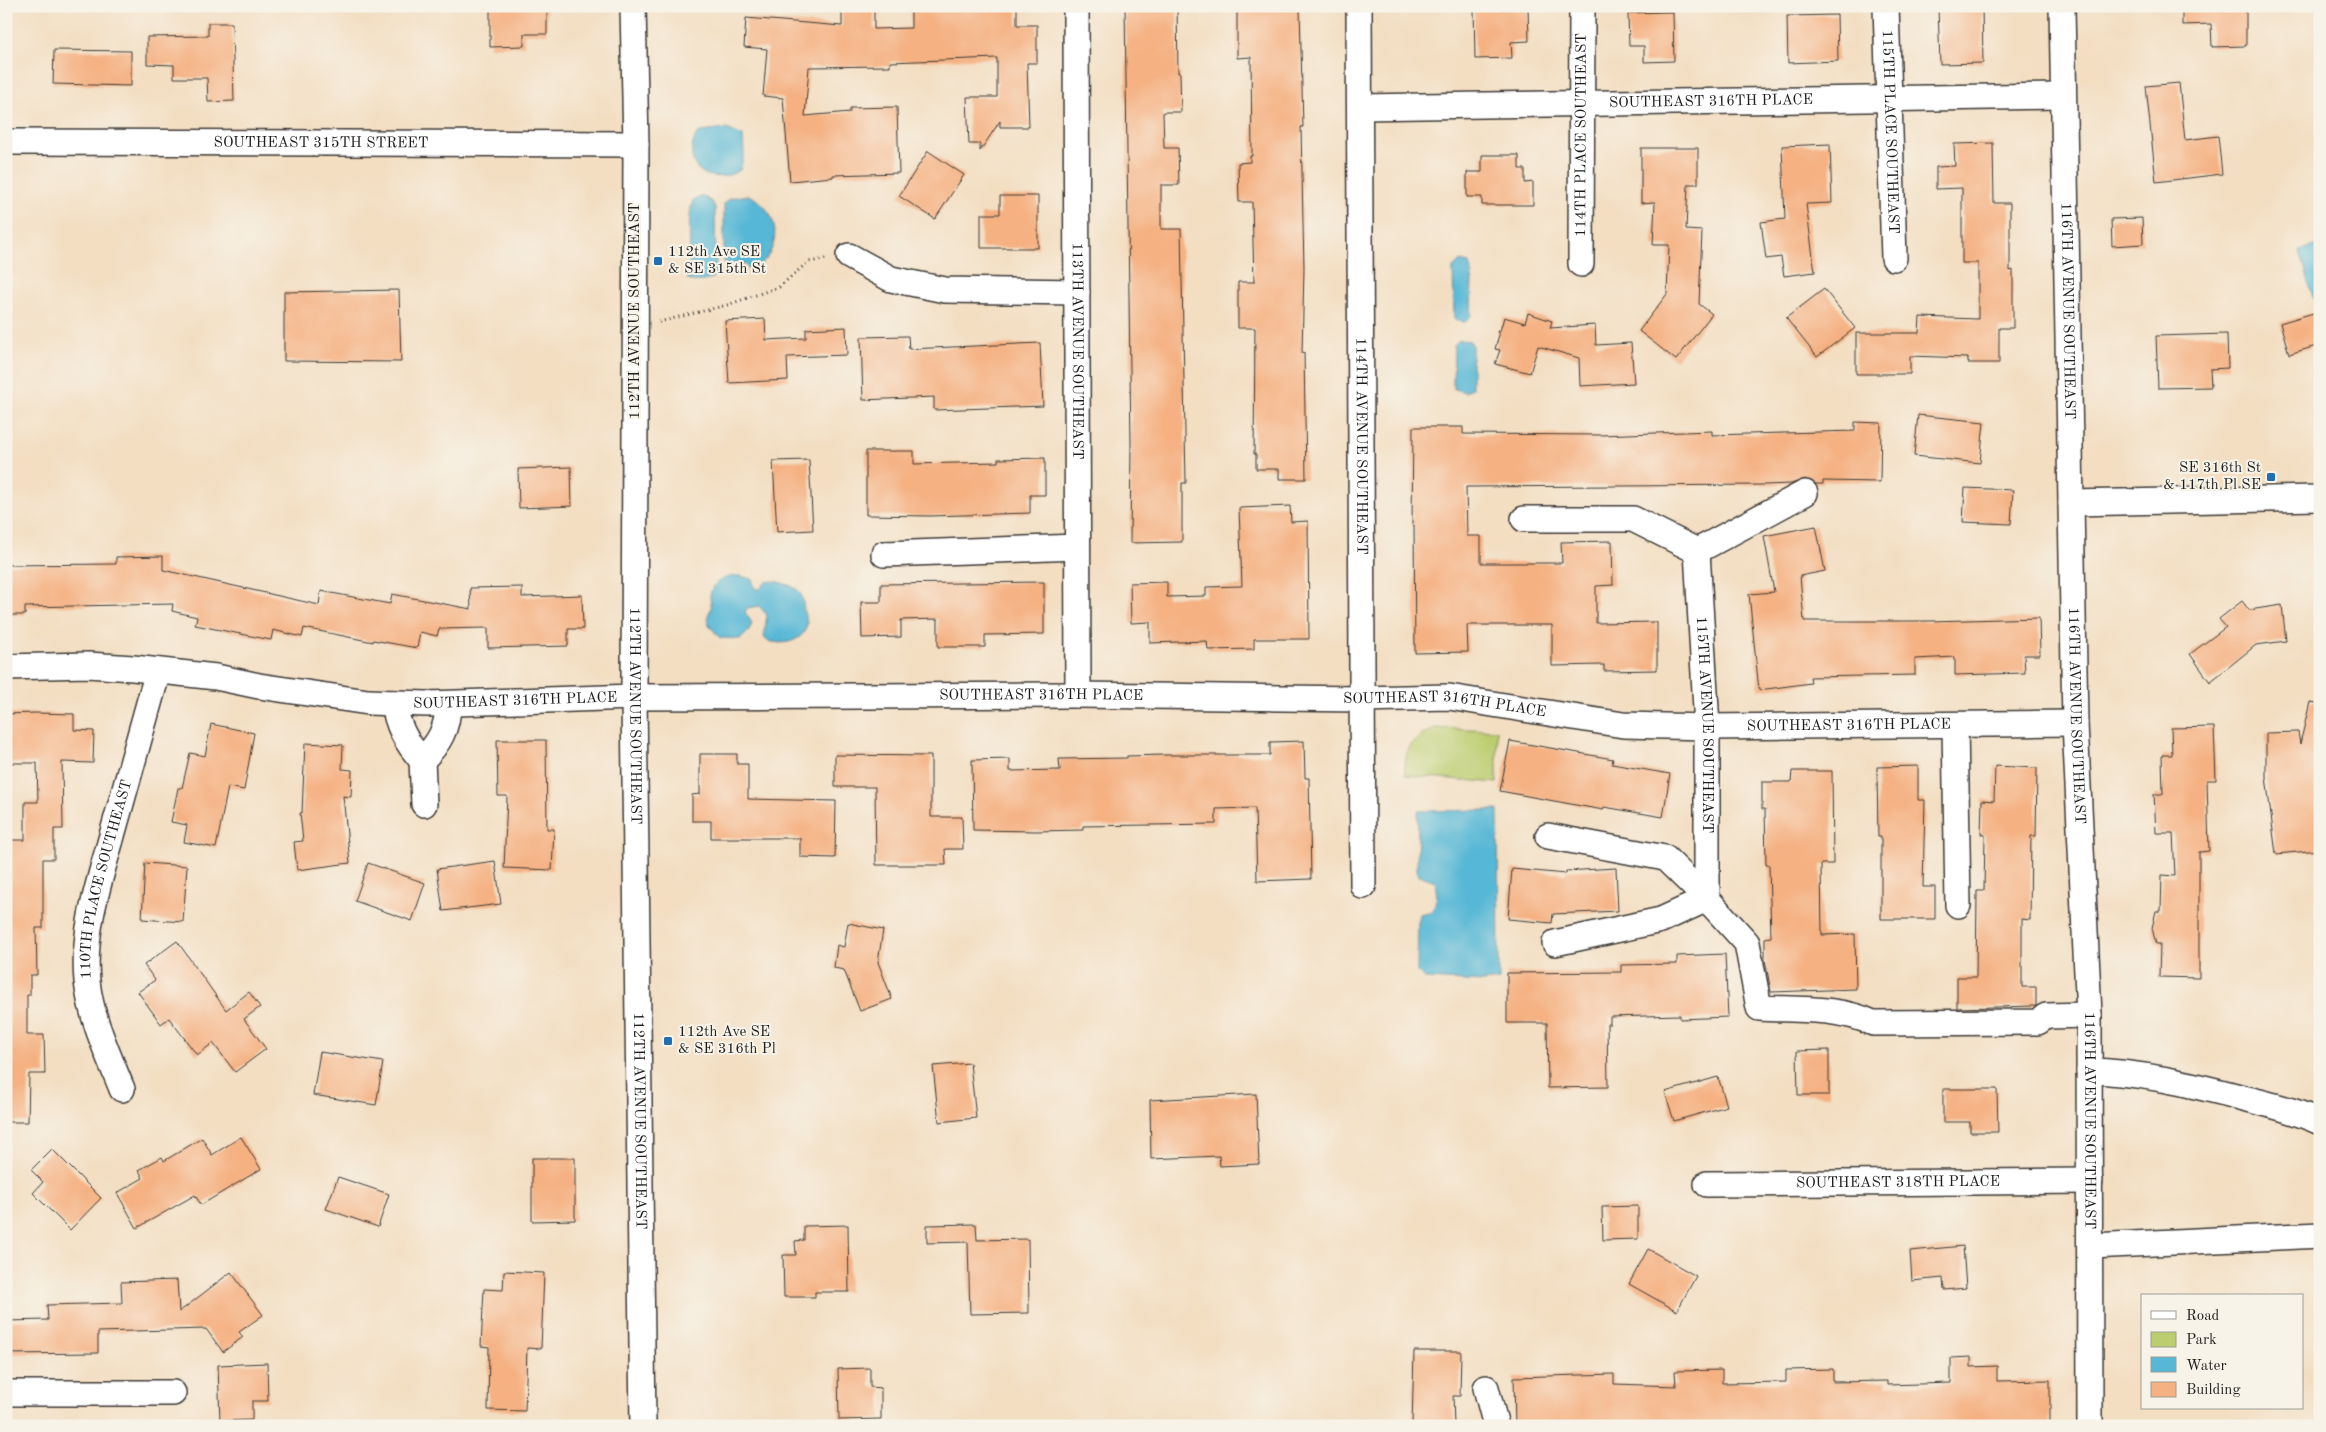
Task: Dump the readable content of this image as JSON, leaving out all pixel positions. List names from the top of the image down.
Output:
{
  "streets": {
    "street": [
      "SOUTHEAST 316TH PLACE",
      "115TH PLACE SOUTHEAST",
      "114TH PLACE SOUTHEAST",
      "SOUTHEAST 315TH STREET",
      "112TH AVENUE SOUTHEAST",
      "116TH AVENUE SOUTHEAST",
      "113TH AVENUE SOUTHEAST",
      "114TH AVENUE SOUTHEAST",
      "115TH AVENUE SOUTHEAST",
      "110TH PLACE SOUTHEAST",
      "SOUTHEAST 318TH PLACE"
    ]
  },
  "crossings": [
    ["SOUTHEAST 316TH PLACE", "115TH PLACE SOUTHEAST"],
    ["SOUTHEAST 316TH PLACE", "114TH PLACE SOUTHEAST"],
    ["SOUTHEAST 316TH PLACE", "112TH AVENUE SOUTHEAST"],
    ["SOUTHEAST 316TH PLACE", "116TH AVENUE SOUTHEAST"],
    ["SOUTHEAST 316TH PLACE", "113TH AVENUE SOUTHEAST"],
    ["SOUTHEAST 316TH PLACE", "114TH AVENUE SOUTHEAST"],
    ["SOUTHEAST 316TH PLACE", "115TH AVENUE SOUTHEAST"],
    ["SOUTHEAST 316TH PLACE", "110TH PLACE SOUTHEAST"],
    ["SOUTHEAST 315TH STREET", "112TH AVENUE SOUTHEAST"],
    ["116TH AVENUE SOUTHEAST", "SOUTHEAST 318TH PLACE"]
  ],
  "places": {
    "transit": ["112th Ave SE & SE 315th St", "SE 316th St & 117th Pl SE", "112th Ave SE & SE 316th Pl"]
  },
  "legend": [
    "Road",
    "Park",
    "Water",
    "Building"
  ]
}
